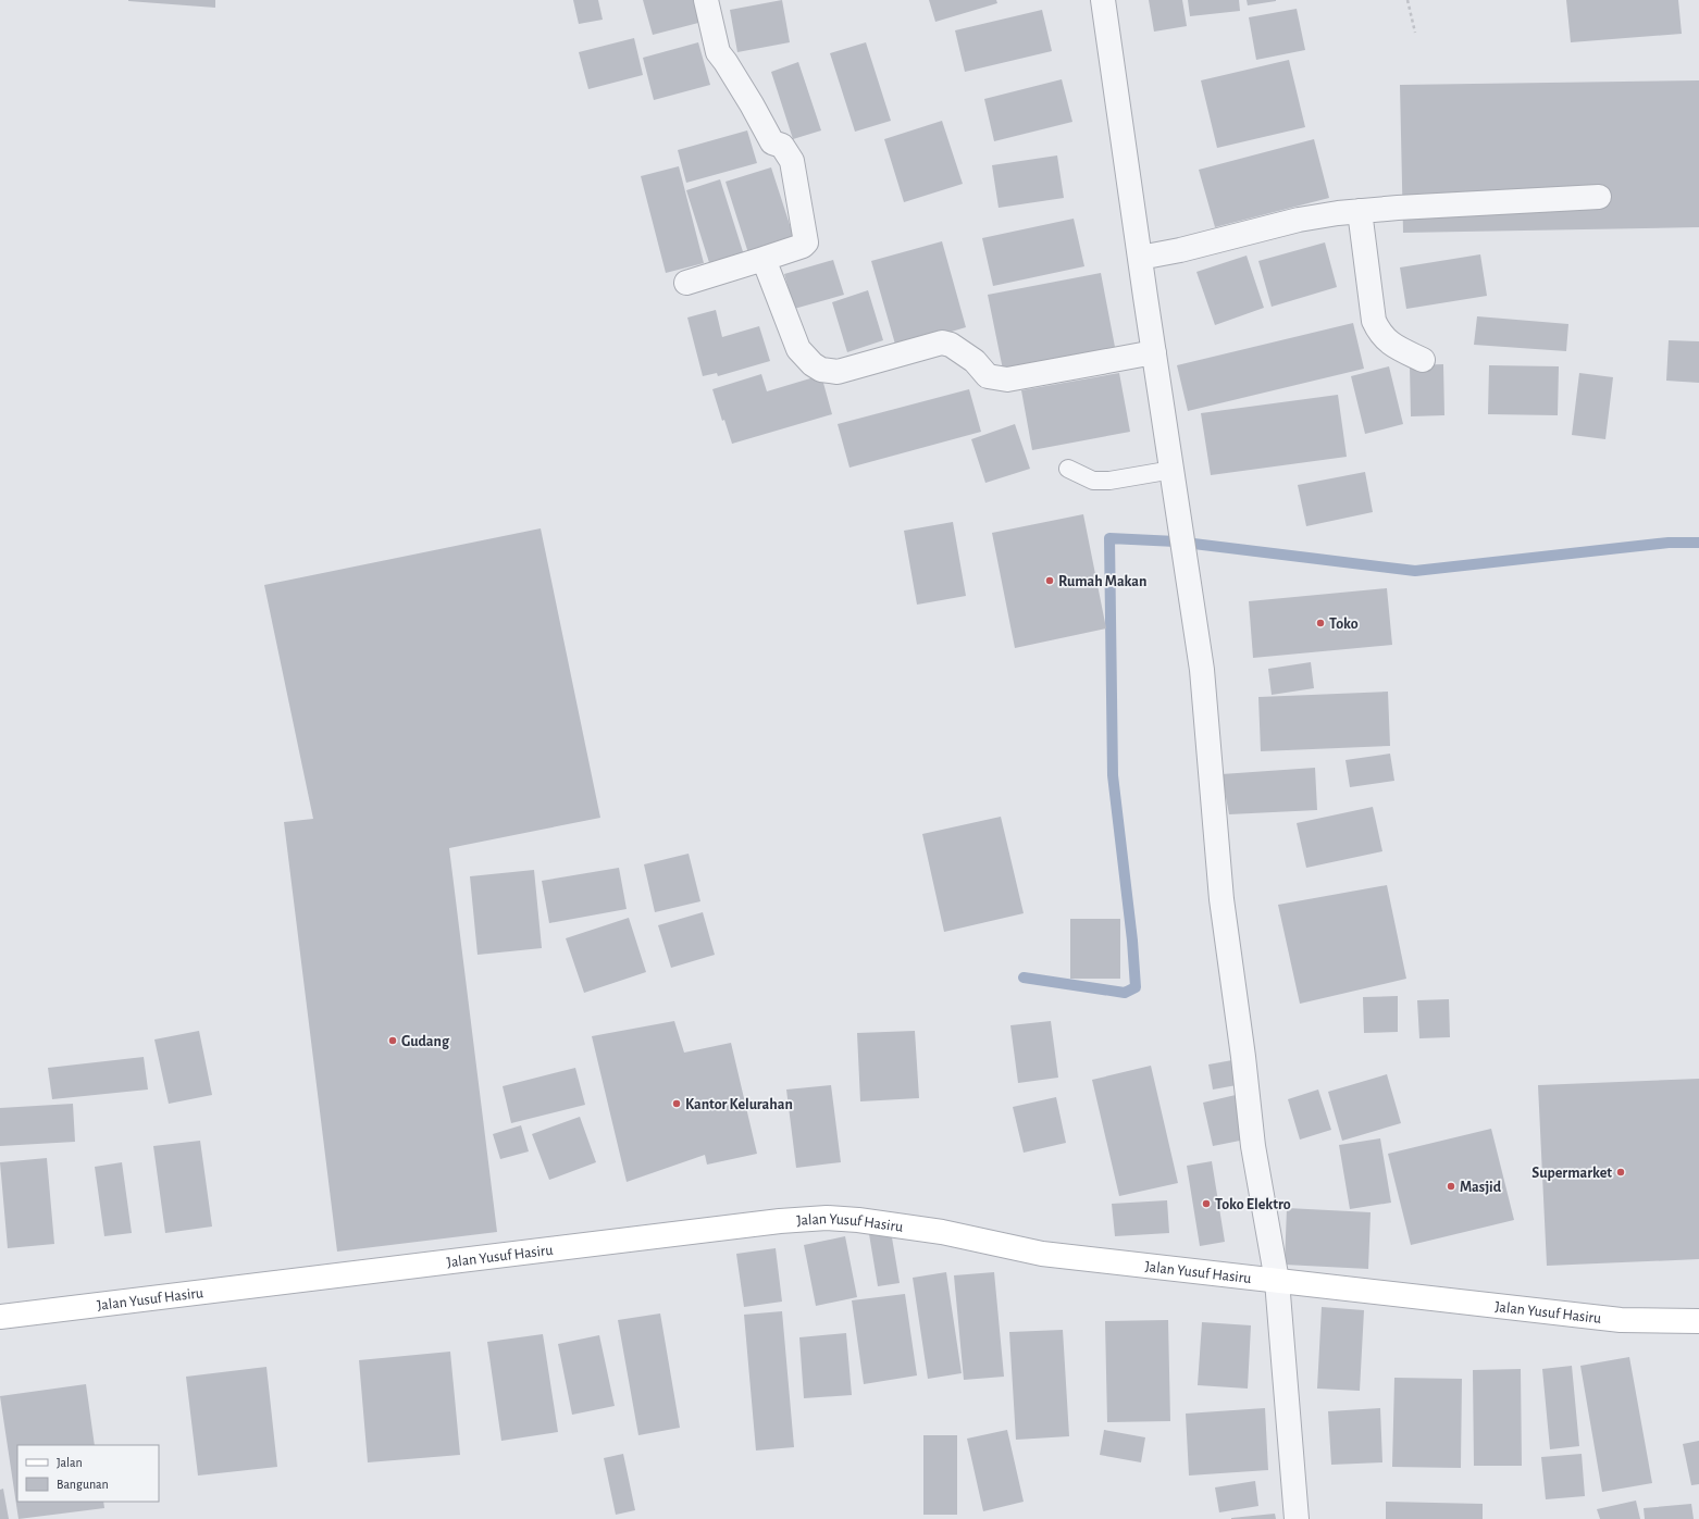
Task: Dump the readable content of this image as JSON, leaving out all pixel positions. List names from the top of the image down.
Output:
{
  "streets": {
    "main road": ["Jalan Yusuf Hasiru"]
  },
  "places": [
    "Rumah Makan",
    "Toko",
    "Gudang",
    "Kantor Kelurahan",
    "Supermarket",
    "Masjid",
    "Toko Elektro"
  ],
  "legend": ["Jalan", "Bangunan"]
}
